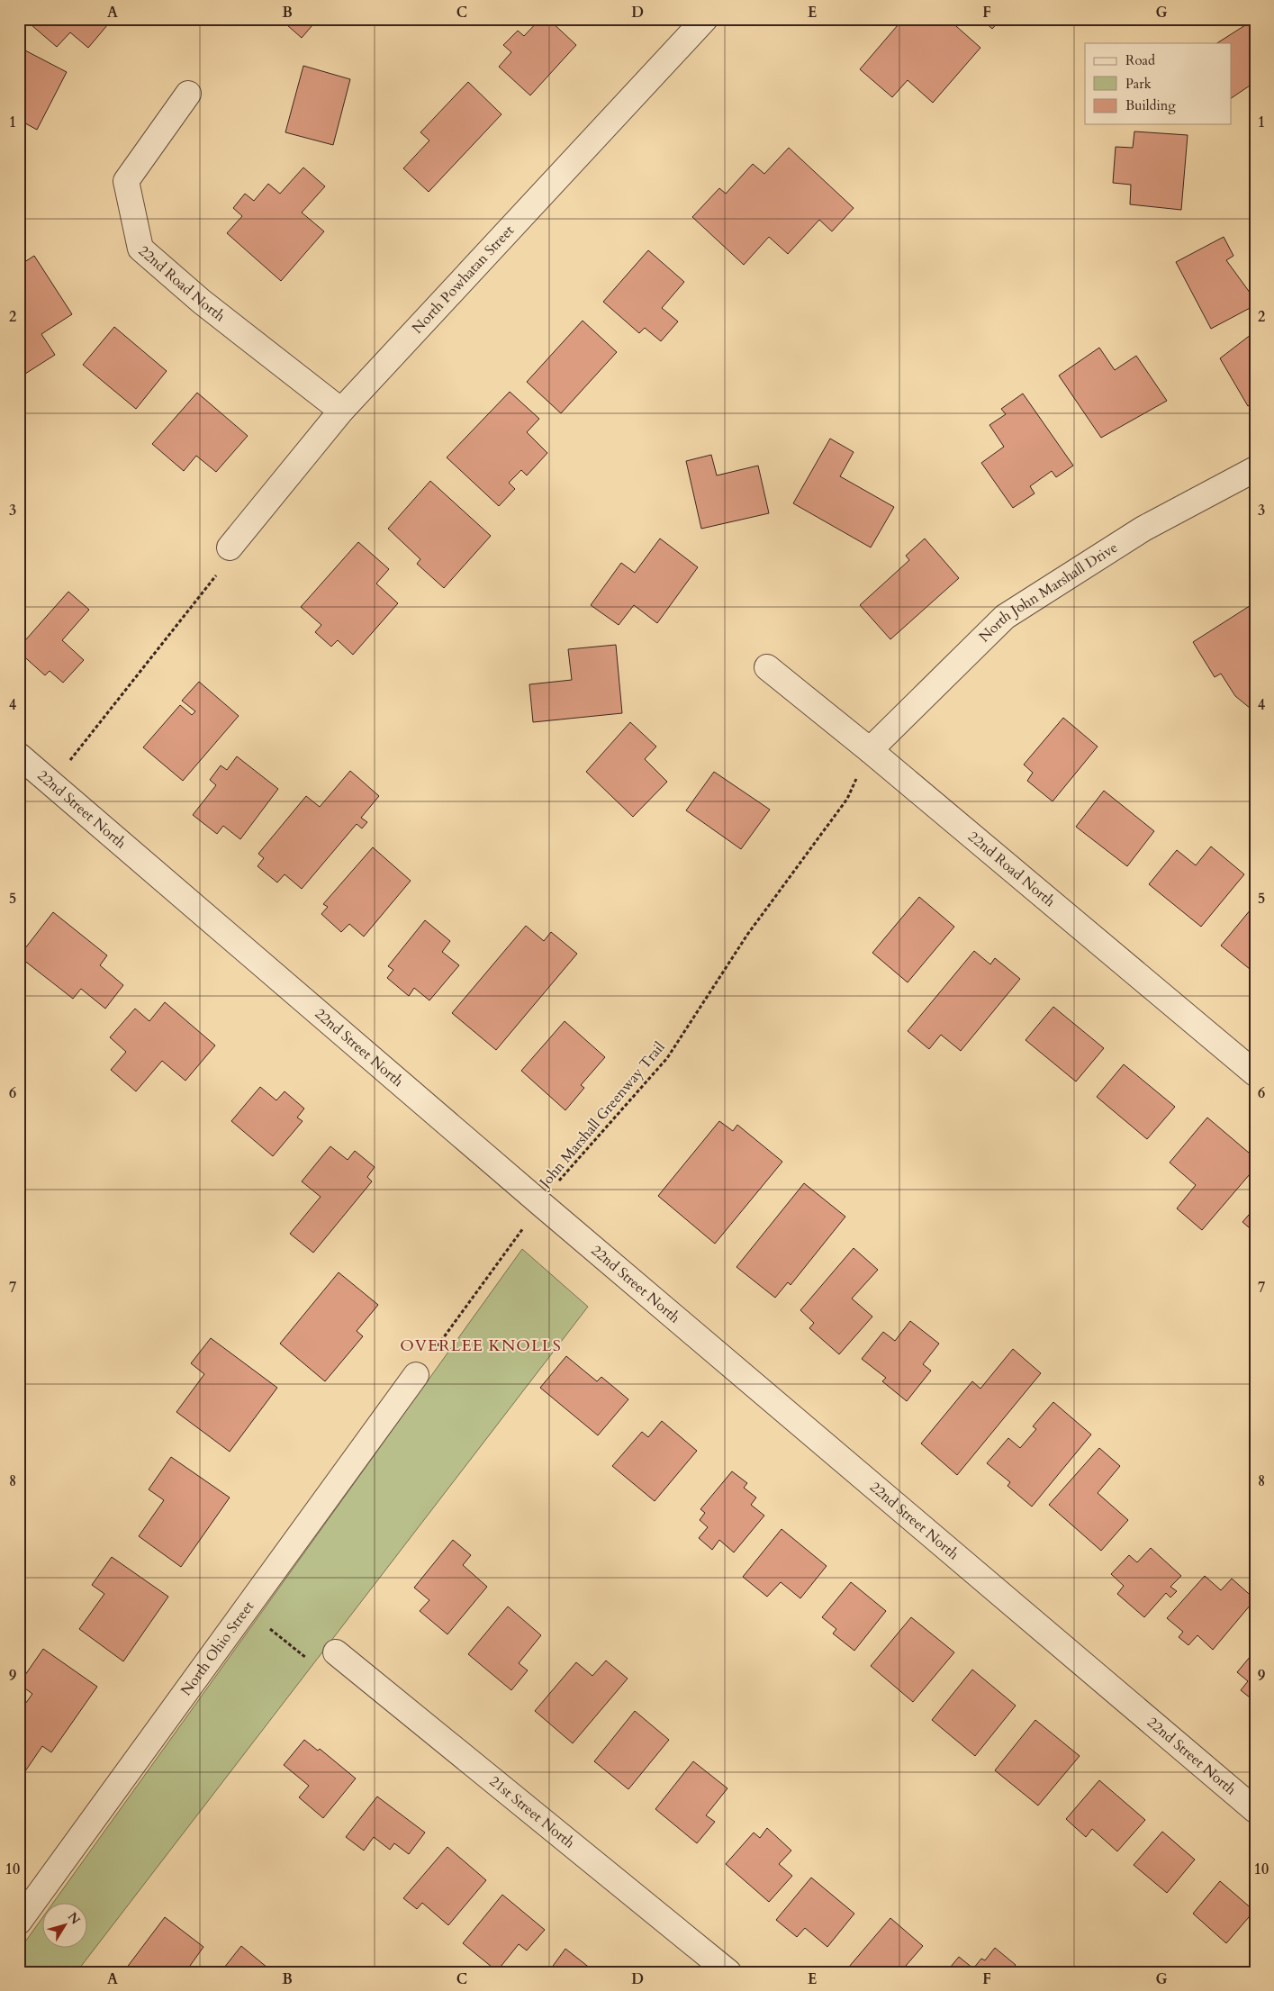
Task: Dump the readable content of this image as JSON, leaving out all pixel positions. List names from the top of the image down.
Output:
{
  "streets": {
    "street": [
      "North Powhatan Street",
      "22nd Road North",
      "North John Marshall Drive",
      "22nd Street North",
      "North Ohio Street",
      "21st Street North"
    ],
    "path": ["John Marshall Greenway Trail"]
  },
  "crossings": [
    ["North Powhatan Street", "22nd Road North"],
    ["22nd Road North", "North John Marshall Drive"],
    ["22nd Road North", "John Marshall Greenway Trail"],
    ["North John Marshall Drive", "John Marshall Greenway Trail"],
    ["22nd Street North", "John Marshall Greenway Trail"],
    ["John Marshall Greenway Trail", "North Ohio Street"]
  ],
  "districts": ["OVERLEE KNOLLS"],
  "legend": ["Road", "Park", "Building"],
  "north": "top right",
  "grid": {
    "columns": [
      "A",
      "B",
      "C",
      "D",
      "E",
      "F",
      "G"
    ],
    "rows": [
      "1",
      "2",
      "3",
      "4",
      "5",
      "6",
      "7",
      "8",
      "9",
      "10"
    ]
  }
}
